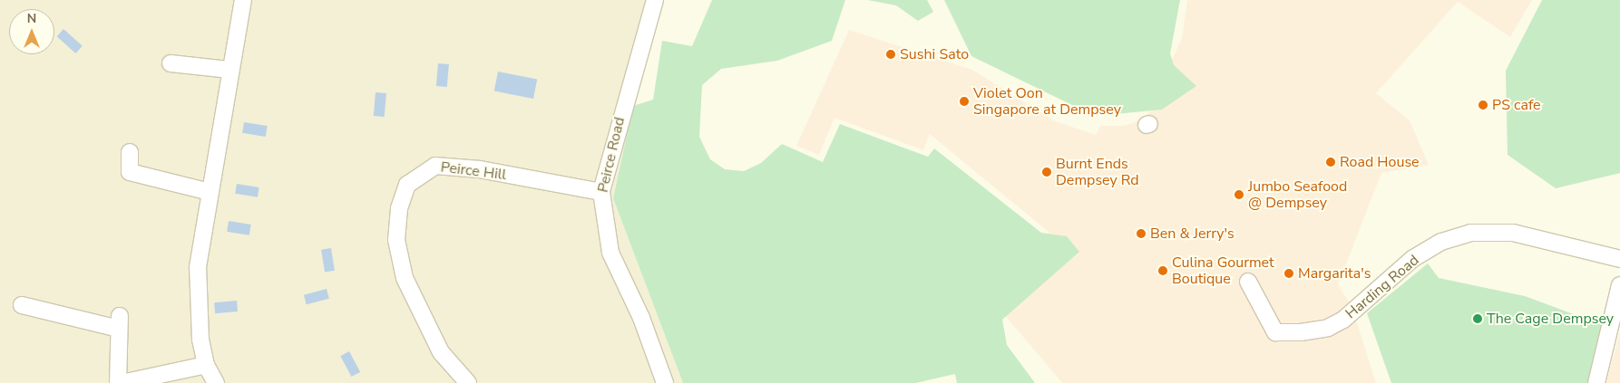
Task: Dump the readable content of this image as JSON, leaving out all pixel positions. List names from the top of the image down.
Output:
{
  "streets": {
    "street": ["Peirce Road", "Peirce Hill", "Harding Road"]
  },
  "crossings": [
    ["Peirce Road", "Peirce Hill"]
  ],
  "places": [
    "Sushi Sato",
    "Violet Oon Singapore at Dempsey",
    "PS cafe",
    "Road House",
    "Burnt Ends Dempsey Rd",
    "Jumbo Seafood @ Dempsey",
    "Ben & Jerry's",
    "Culina Gourmet Boutique",
    "Margarita's",
    "The Cage Dempsey"
  ],
  "north": "top"
}
